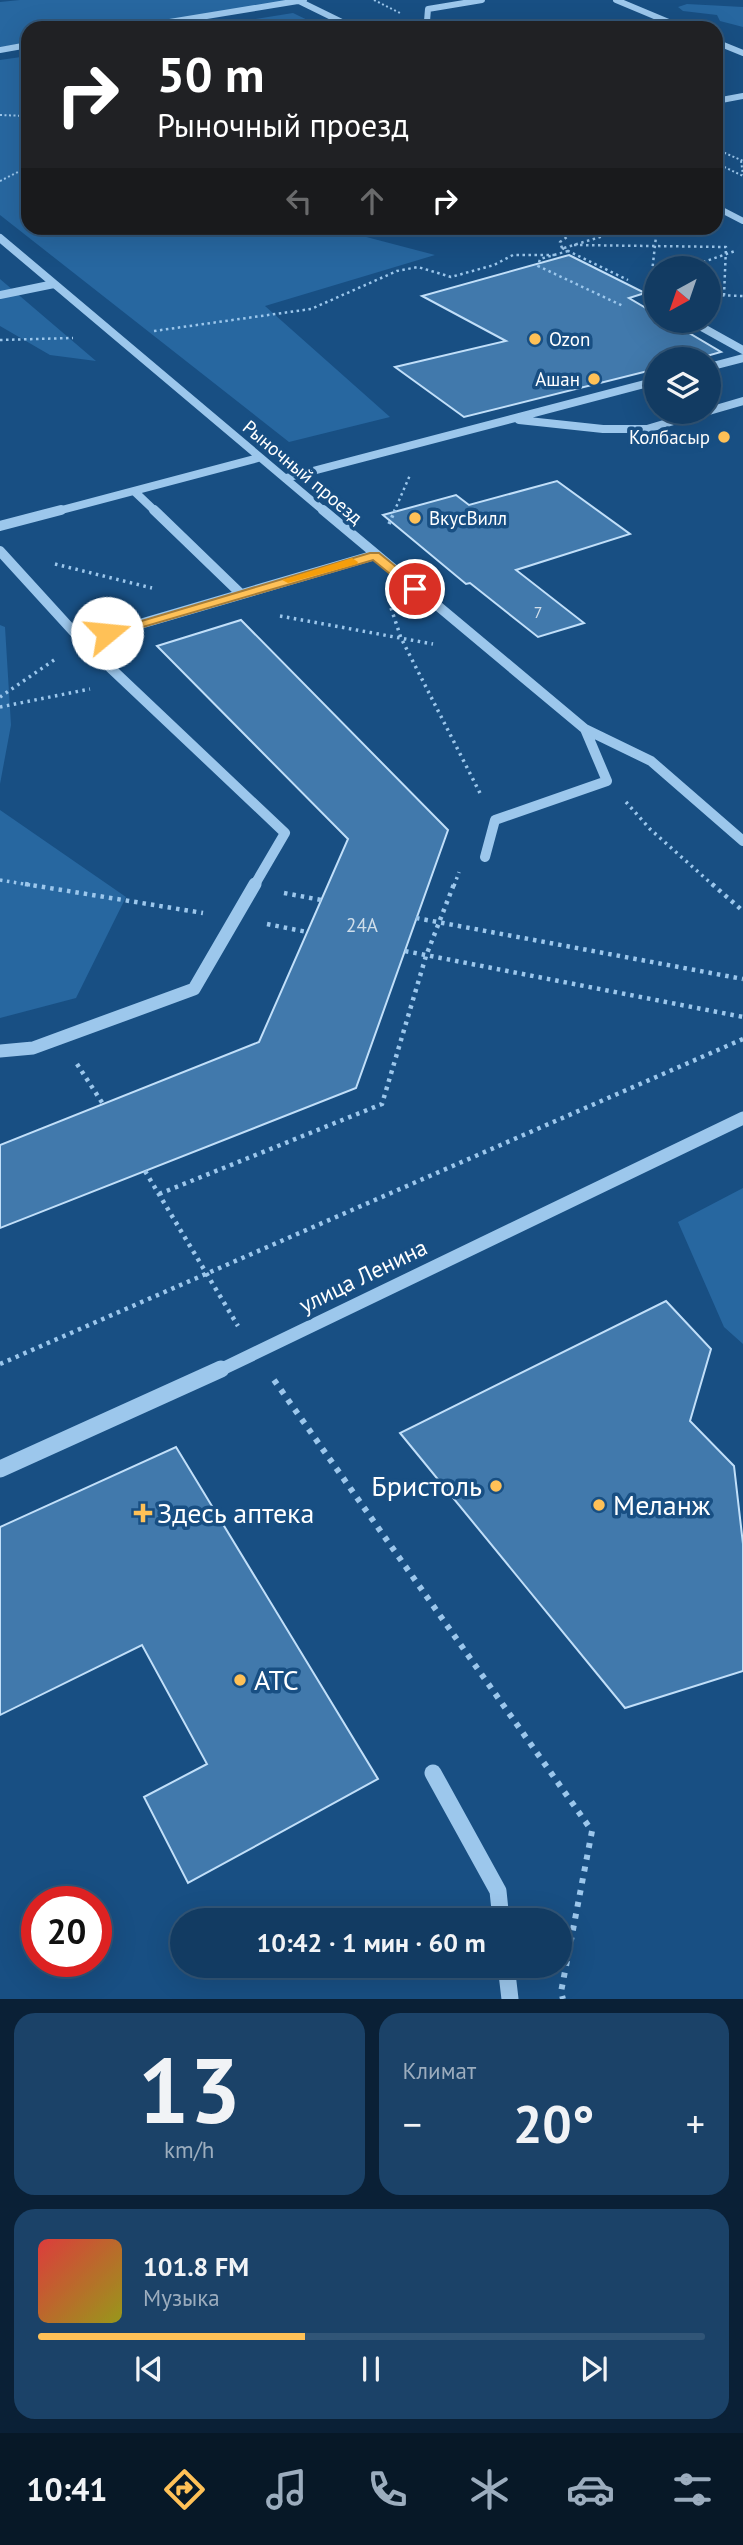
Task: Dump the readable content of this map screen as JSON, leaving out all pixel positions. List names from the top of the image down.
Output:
{
  "streets": {
    "street": ["Рыночный проезд", "улица Ленина"]
  },
  "places": {
    "other": [
      "Ozon",
      "Ашан",
      "Колбасыр",
      "ВкусВилл",
      "Бристоль",
      "Меланж",
      "АТС"
    ],
    "health": ["Здесь аптека"]
  },
  "house_numbers": ["7", "24А"],
  "north": "bottom left",
  "page": {
    "turn": ["50 m", "Рыночный проезд"],
    "limit": "20",
    "trip": "10:42 · 1 мин · 60 m",
    "tile": [
      ["13", "km/h"],
      "Климат"
    ],
    "heat": ["−", "20°", "+"],
    "song": ["101.8 FM", "Музыка"],
    "tabs": "10:41"
  }
}
